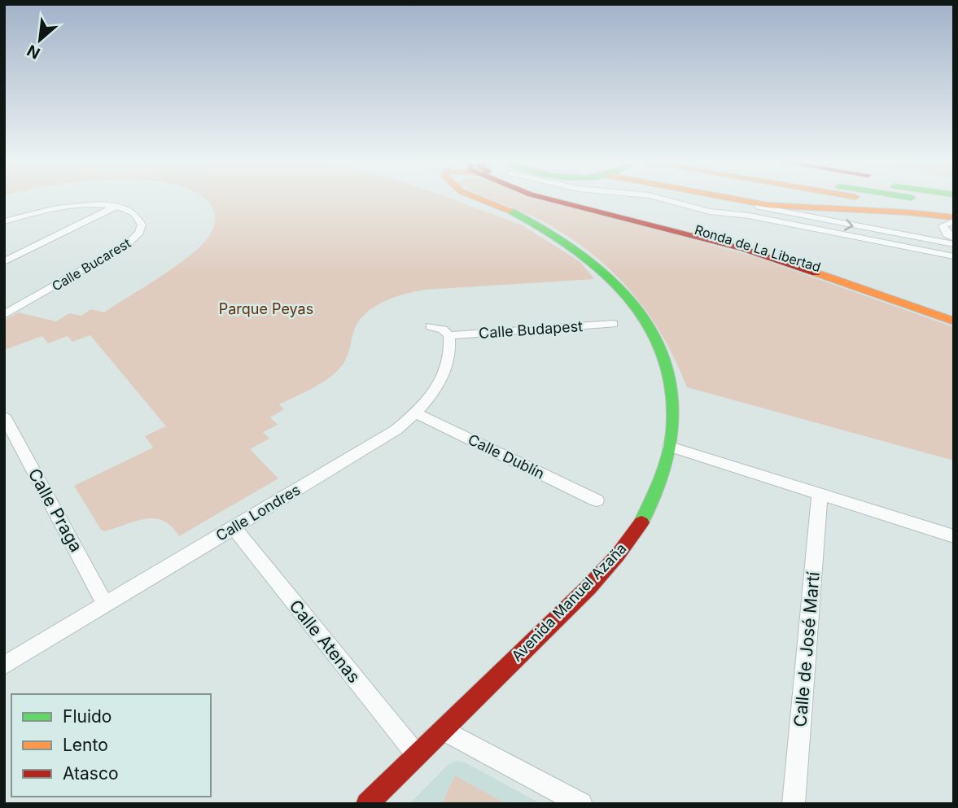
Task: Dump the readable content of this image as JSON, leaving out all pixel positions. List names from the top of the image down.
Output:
{
  "streets": {
    "main road": ["Ronda de La Libertad", "Avenida Manuel Azaña"],
    "street": [
      "Calle Bucarest",
      "Calle Budapest",
      "Calle Dublín",
      "Calle Praga",
      "Calle Londres",
      "Calle Atenas",
      "Calle de José Martí"
    ]
  },
  "crossings": [
    ["Calle Budapest", "Calle Londres"],
    ["Calle Dublín", "Calle Londres"],
    ["Calle Praga", "Calle Londres"],
    ["Calle Londres", "Calle Atenas"],
    ["Avenida Manuel Azaña", "Calle Atenas"]
  ],
  "parks": ["Parque Peyas"],
  "legend": ["Fluido", "Lento", "Atasco"],
  "north": "bottom left"
}
